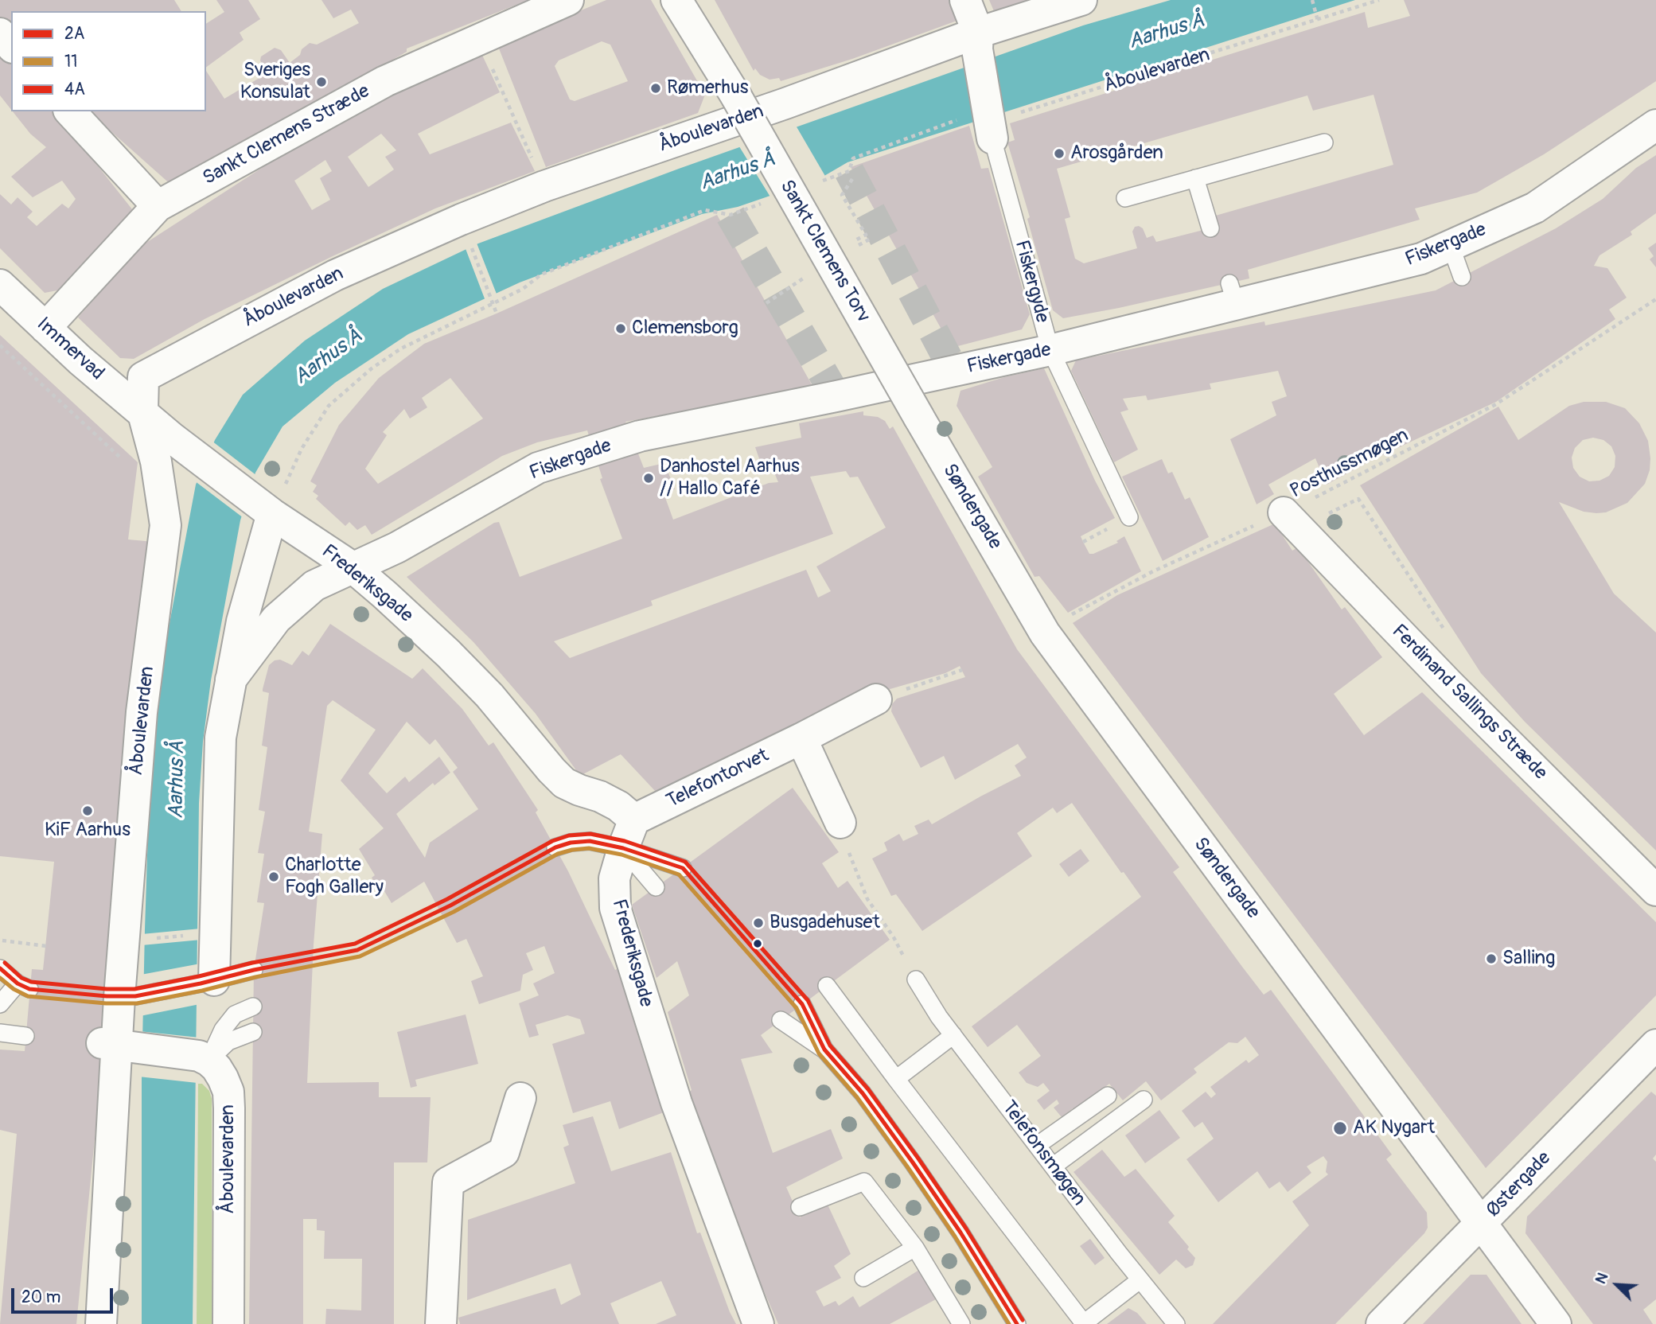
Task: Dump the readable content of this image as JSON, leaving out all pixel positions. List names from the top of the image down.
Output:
{
  "streets": {
    "street": [
      "Åboulevarden",
      "Sankt Clemens Stræde",
      "Fiskergade",
      "Sankt Clemens Torv",
      "Fiskergyde",
      "Immervad",
      "Søndergade",
      "Frederiksgade",
      "Ferdinand Sallings Stræde",
      "Telefontorvet",
      "Østergade"
    ],
    "lane": ["Telefonsmøgen"],
    "path": ["Posthussmøgen"]
  },
  "crossings": [
    ["Åboulevarden", "Fiskergyde"],
    ["Åboulevarden", "Immervad"],
    ["Sankt Clemens Stræde", "Immervad"],
    ["Fiskergade", "Fiskergyde"],
    ["Fiskergade", "Frederiksgade"],
    ["Sankt Clemens Torv", "Søndergade"],
    ["Immervad", "Frederiksgade"],
    ["Posthussmøgen", "Søndergade"],
    ["Posthussmøgen", "Ferdinand Sallings Stræde"],
    ["Søndergade", "Østergade"],
    ["Frederiksgade", "Telefontorvet"]
  ],
  "water": ["Aarhus Å"],
  "places": [
    "Sveriges Konsulat",
    "Rømerhus",
    "Arosgården",
    "Clemensborg",
    "Danhostel Aarhus // Hallo Café",
    "KiF Aarhus",
    "Charlotte Fogh Gallery",
    "Busgadehuset",
    "Salling",
    "AK Nygart"
  ],
  "lines": ["transit line 4A", "transit line 2A", "transit line 11"],
  "legend": ["2A", "11", "4A"],
  "scale_bar": "20 m",
  "north": "top left"
}
